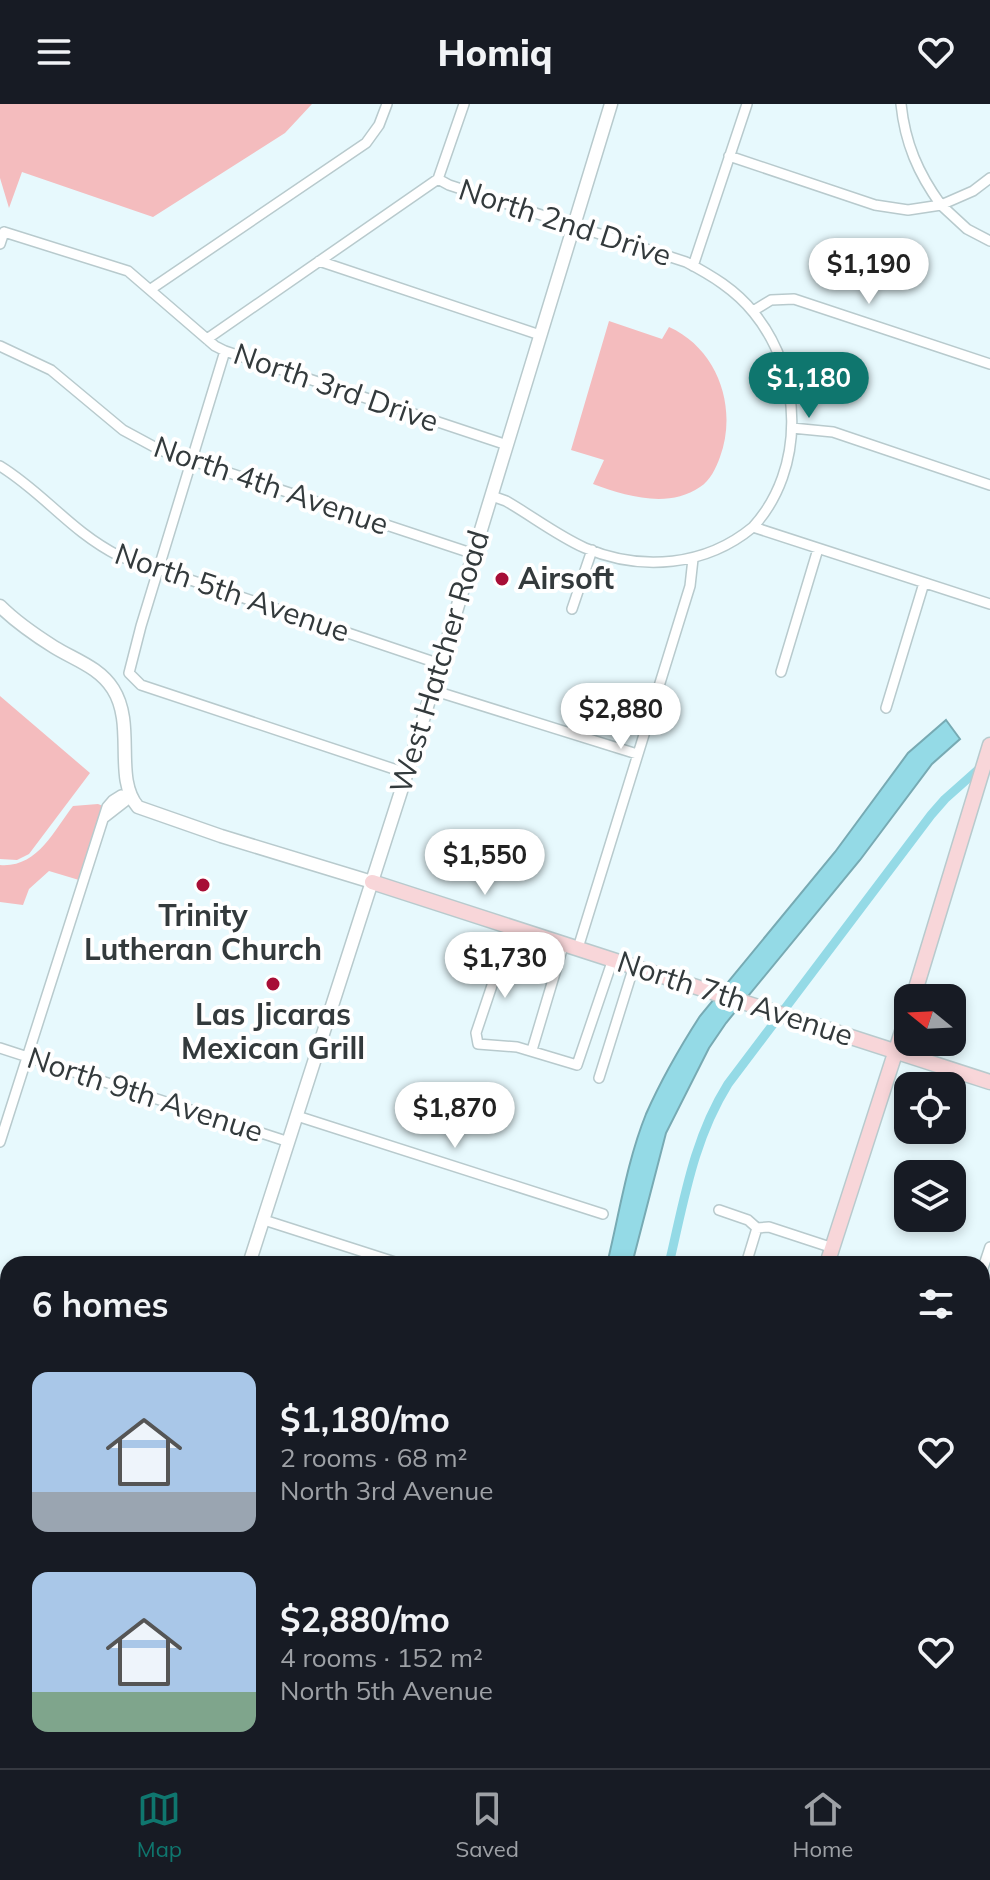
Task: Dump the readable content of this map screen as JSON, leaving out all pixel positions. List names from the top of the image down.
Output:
{
  "streets": {
    "main road": ["North 7th Avenue"],
    "street": [
      "North 2nd Drive",
      "North 3rd Drive",
      "North 4th Avenue",
      "North 5th Avenue",
      "West Hatcher Road",
      "North 9th Avenue"
    ]
  },
  "crossings": [
    ["North 2nd Drive", "West Hatcher Road"],
    ["North 3rd Drive", "West Hatcher Road"],
    ["North 4th Avenue", "West Hatcher Road"],
    ["North 5th Avenue", "West Hatcher Road"],
    ["West Hatcher Road", "North 7th Avenue"],
    ["West Hatcher Road", "North 9th Avenue"]
  ],
  "places": ["Airsoft", "Trinity Lutheran Church", "Las Jicaras Mexican Grill"],
  "north": "left",
  "page": {
    "header": "Homiq",
    "price": [
      "$1,190",
      "$1,180",
      "$2,880",
      "$1,550",
      "$1,730",
      "$1,870"
    ],
    "heading": "6 homes",
    "list": [
      {
        "name": "$1,180/mo",
        "note": "2 rooms · 68 m² · North 3rd Avenue"
      },
      {
        "name": "$2,880/mo",
        "note": "4 rooms · 152 m² · North 5th Avenue"
      }
    ],
    "tabs": ["Map", "Saved", "Home"]
  }
}
